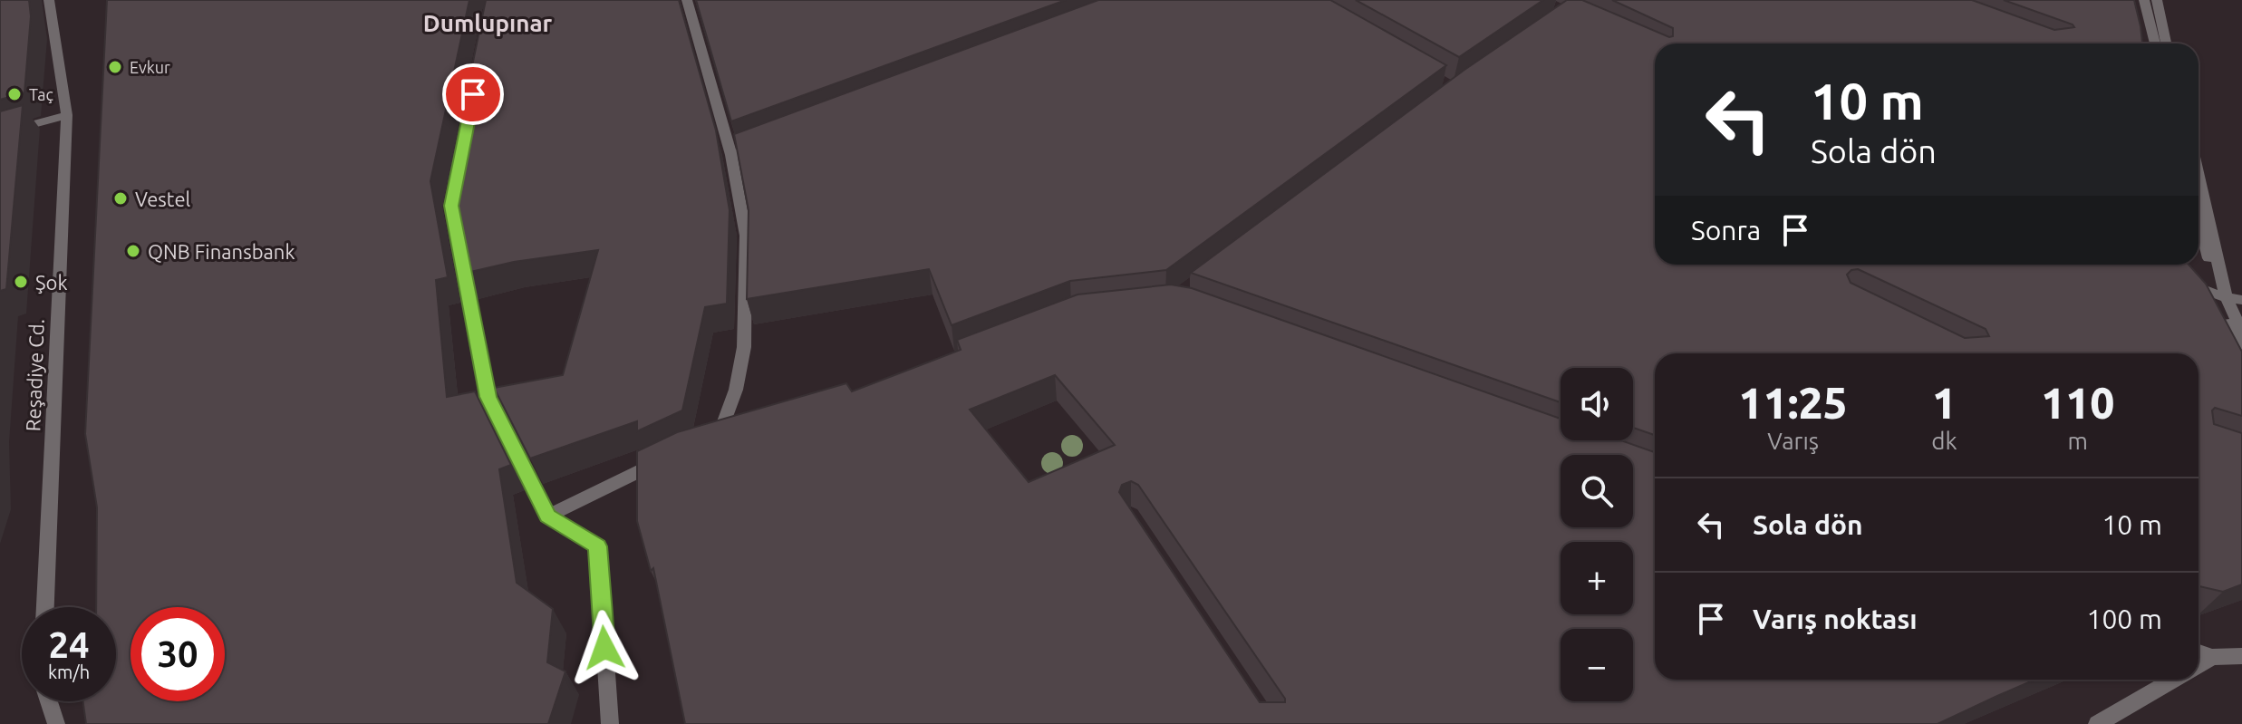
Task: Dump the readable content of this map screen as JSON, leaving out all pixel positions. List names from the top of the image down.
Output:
{
  "streets": {
    "street": ["Reşadiye Cd."]
  },
  "districts": ["Dumlupınar"],
  "places": [
    "Evkur",
    "Taç",
    "Vestel",
    "QNB Finansbank",
    "Şok"
  ],
  "page": {
    "turn": ["10 m", "Sola dön"],
    "then": "Sonra",
    "eta": [
      "11:25",
      "Varış",
      "1",
      "dk",
      "110",
      "m"
    ],
    "map_buttons": ["+", "−"],
    "list": [
      {
        "name": "Sola dön",
        "value": "10 m"
      },
      {
        "name": "Varış noktası",
        "value": "100 m"
      }
    ],
    "speed": "24 km/h",
    "limit": "30"
  }
}
